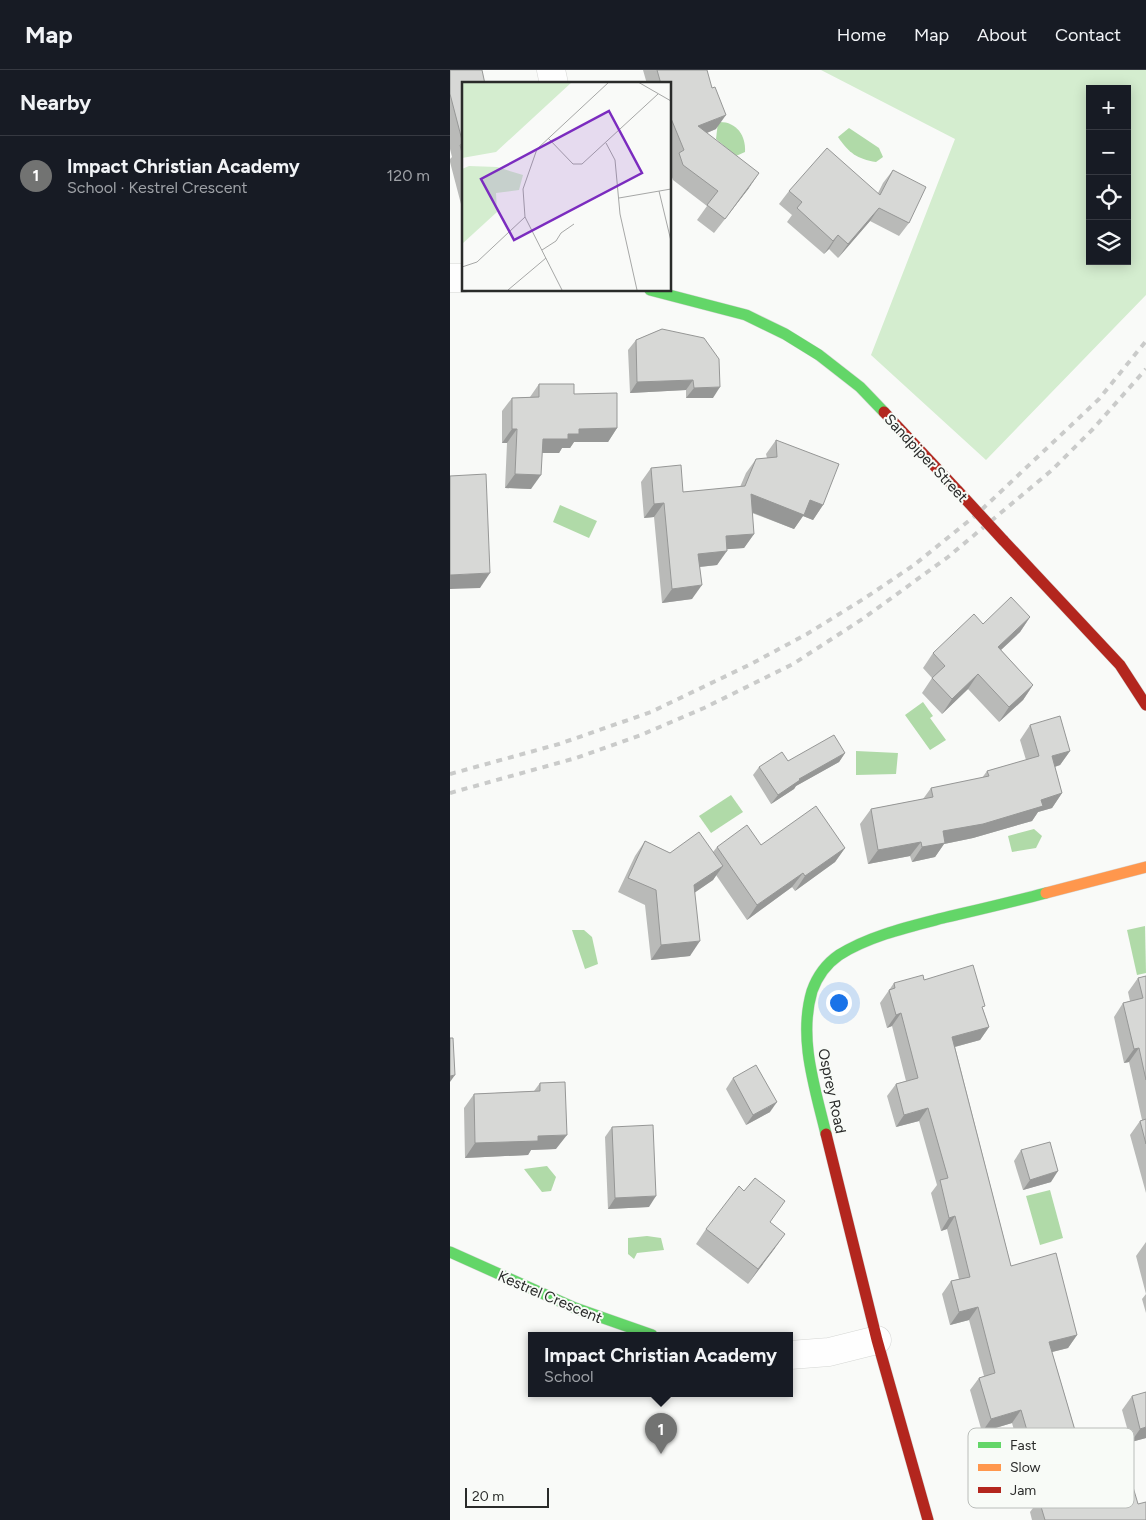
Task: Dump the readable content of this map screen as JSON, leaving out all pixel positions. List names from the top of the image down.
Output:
{
  "streets": {
    "street": ["Sandpiper Street", "Osprey Road", "Kestrel Crescent"]
  },
  "legend": ["Fast", "Slow", "Jam"],
  "scale_bar": "20 m",
  "page": {
    "header": "Map",
    "nav": [
      "Home",
      "Map",
      "About",
      "Contact"
    ],
    "heading": "Nearby",
    "map_buttons": ["+", "−"],
    "list": [
      {
        "mark": "1",
        "name": "Impact Christian Academy",
        "note": "School · Kestrel Crescent",
        "value": "120 m"
      }
    ],
    "popup": ["Impact Christian Academy", "School"],
    "pins": "1",
    "scale": "20 m"
  }
}
